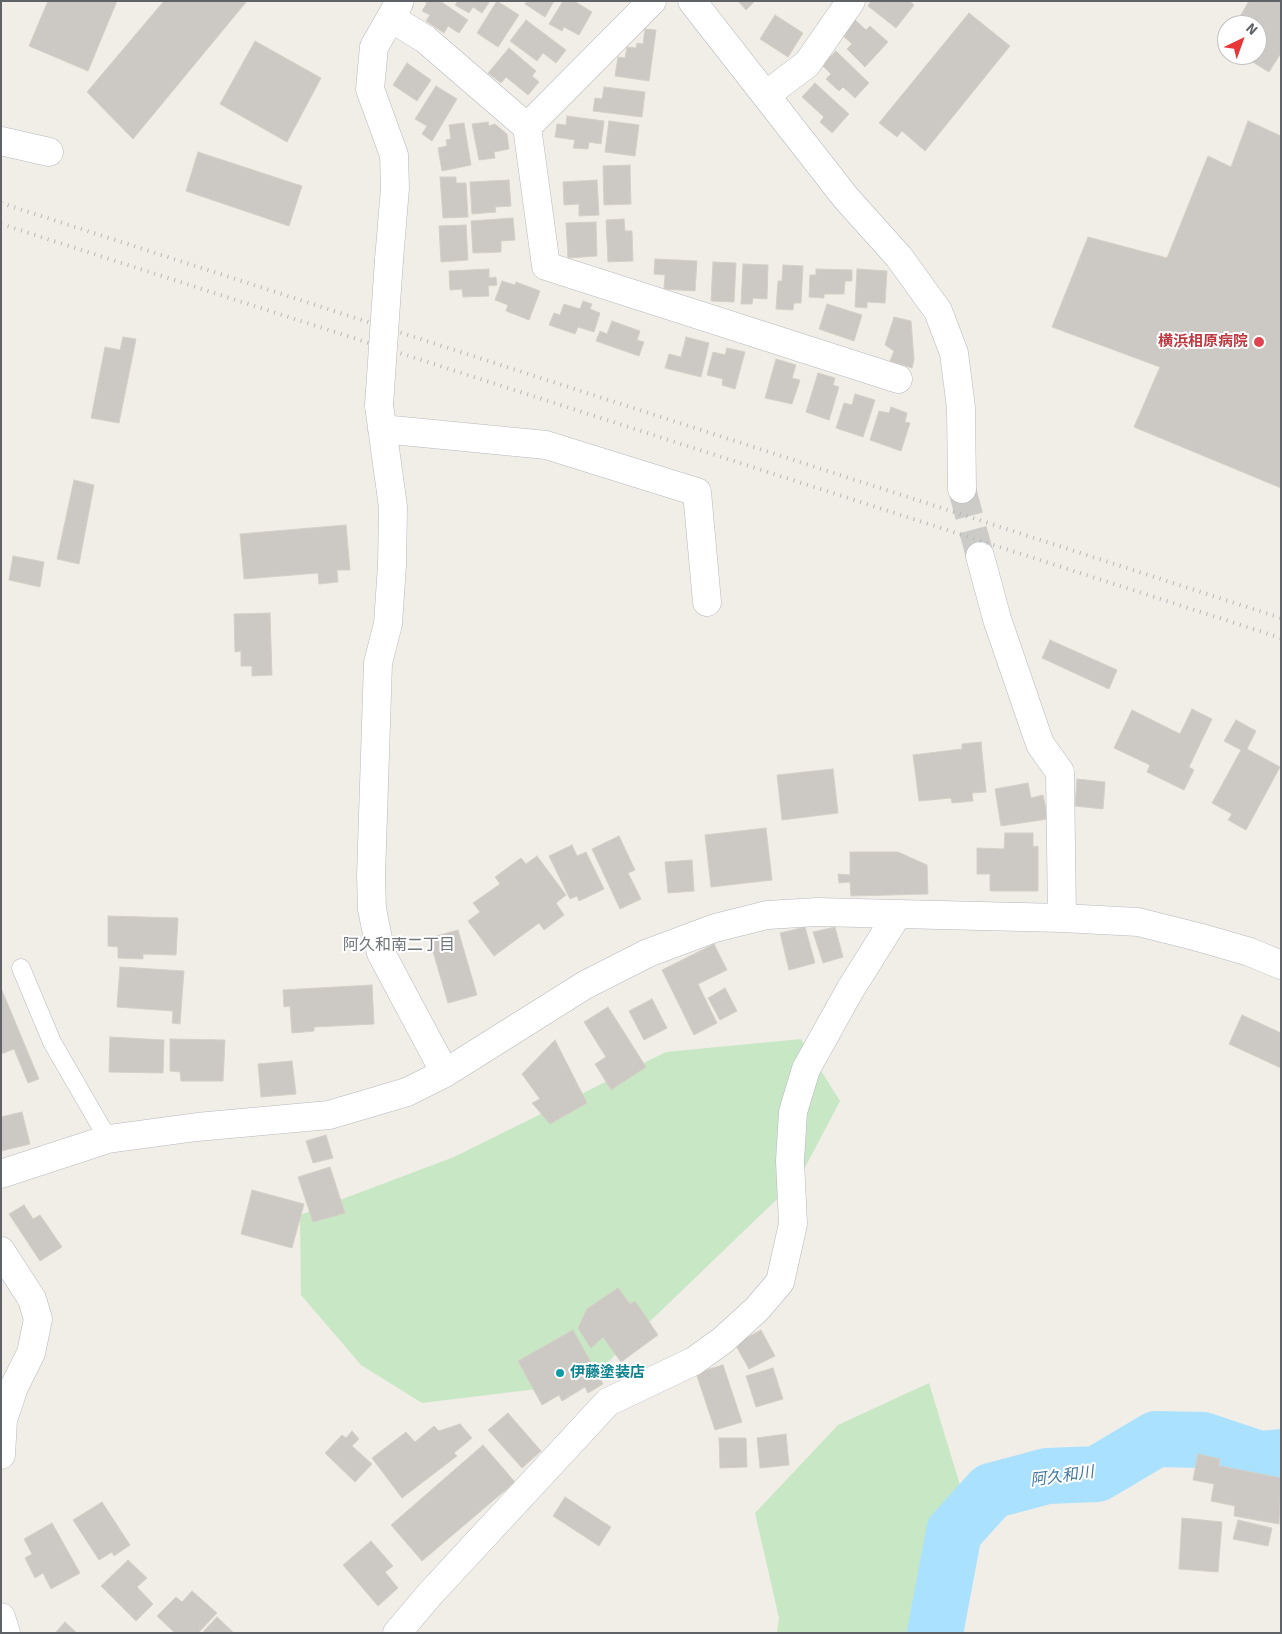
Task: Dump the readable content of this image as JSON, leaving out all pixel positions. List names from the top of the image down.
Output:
{
  "districts": ["阿久和南二丁目"],
  "water": ["阿久和川"],
  "places": ["横浜相原病院", "伊藤塗装店"],
  "north": "top right"
}
